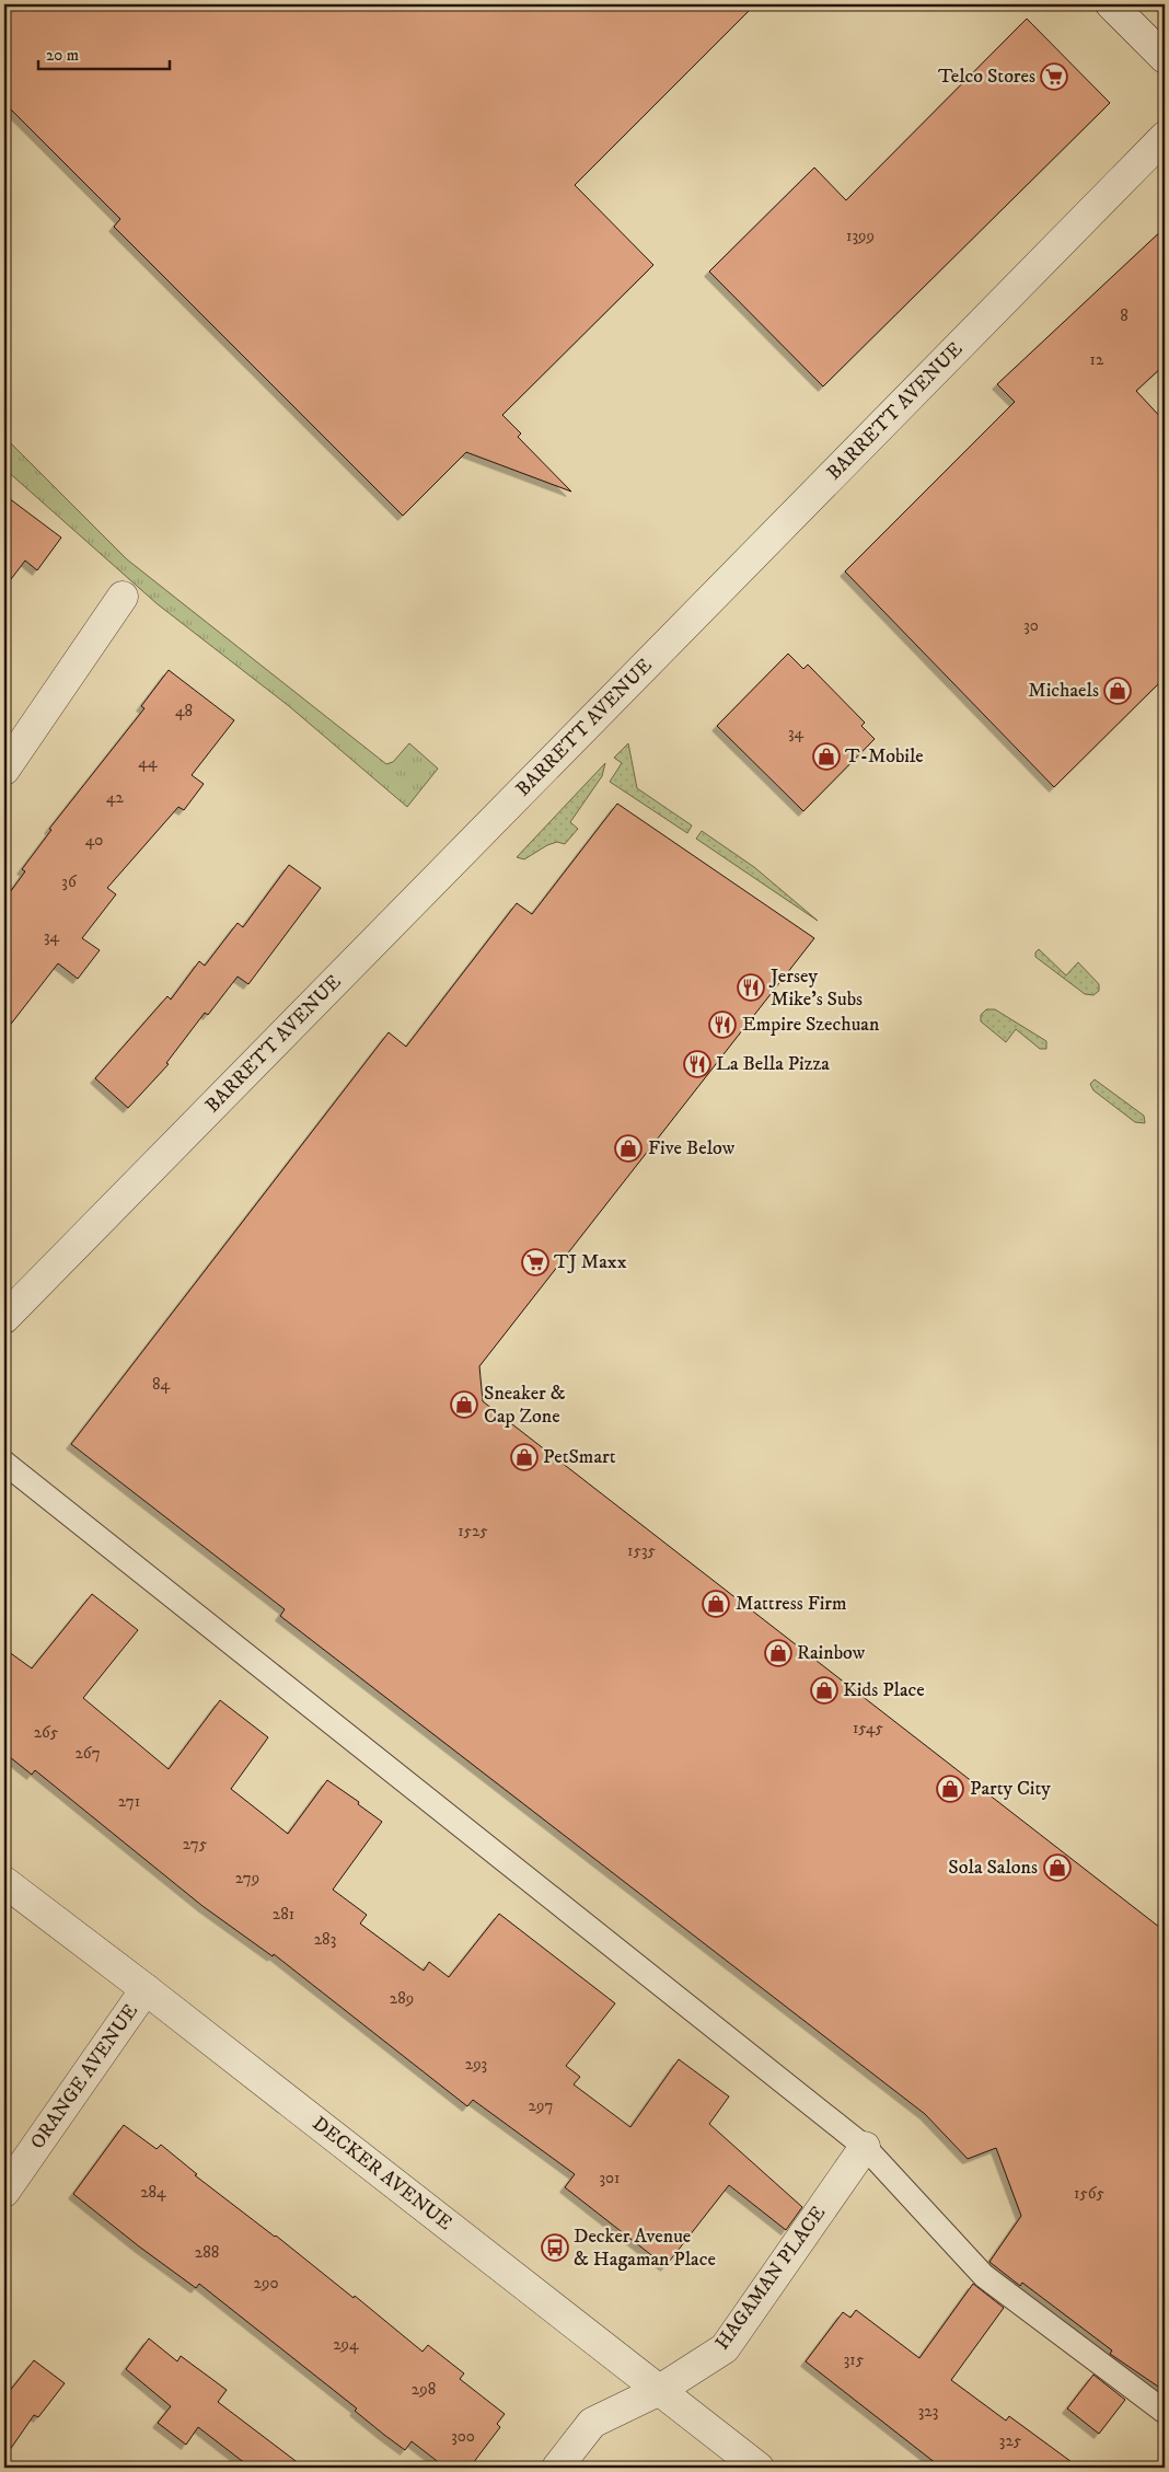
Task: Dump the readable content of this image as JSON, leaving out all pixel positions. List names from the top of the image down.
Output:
{
  "streets": {
    "street": [
      "BARRETT AVENUE",
      "ORANGE AVENUE",
      "DECKER AVENUE",
      "HAGAMAN PLACE"
    ]
  },
  "crossings": [
    ["ORANGE AVENUE", "DECKER AVENUE"],
    ["DECKER AVENUE", "HAGAMAN PLACE"]
  ],
  "places": {
    "supermarket": ["Telco Stores", "TJ Maxx"],
    "shop": [
      "Michaels",
      "T-Mobile",
      "Five Below",
      "Sneaker & Cap Zone",
      "PetSmart",
      "Mattress Firm",
      "Rainbow",
      "Kids Place",
      "Party City",
      "Sola Salons"
    ],
    "restaurant": ["Jersey Mike's Subs", "Empire Szechuan", "La Bella Pizza"],
    "bus stop": ["Decker Avenue & Hagaman Place"]
  },
  "house_numbers": [
    "1399",
    "8",
    "12",
    "30",
    "48",
    "34",
    "44",
    "42",
    "40",
    "36",
    "34",
    "84",
    "1525",
    "1535",
    "1545",
    "265",
    "267",
    "271",
    "275",
    "279",
    "281",
    "283",
    "289",
    "293",
    "297",
    "301",
    "284",
    "1565",
    "288",
    "290",
    "294",
    "315",
    "298",
    "323",
    "300",
    "325"
  ],
  "scale_bar": "20 m"
}
